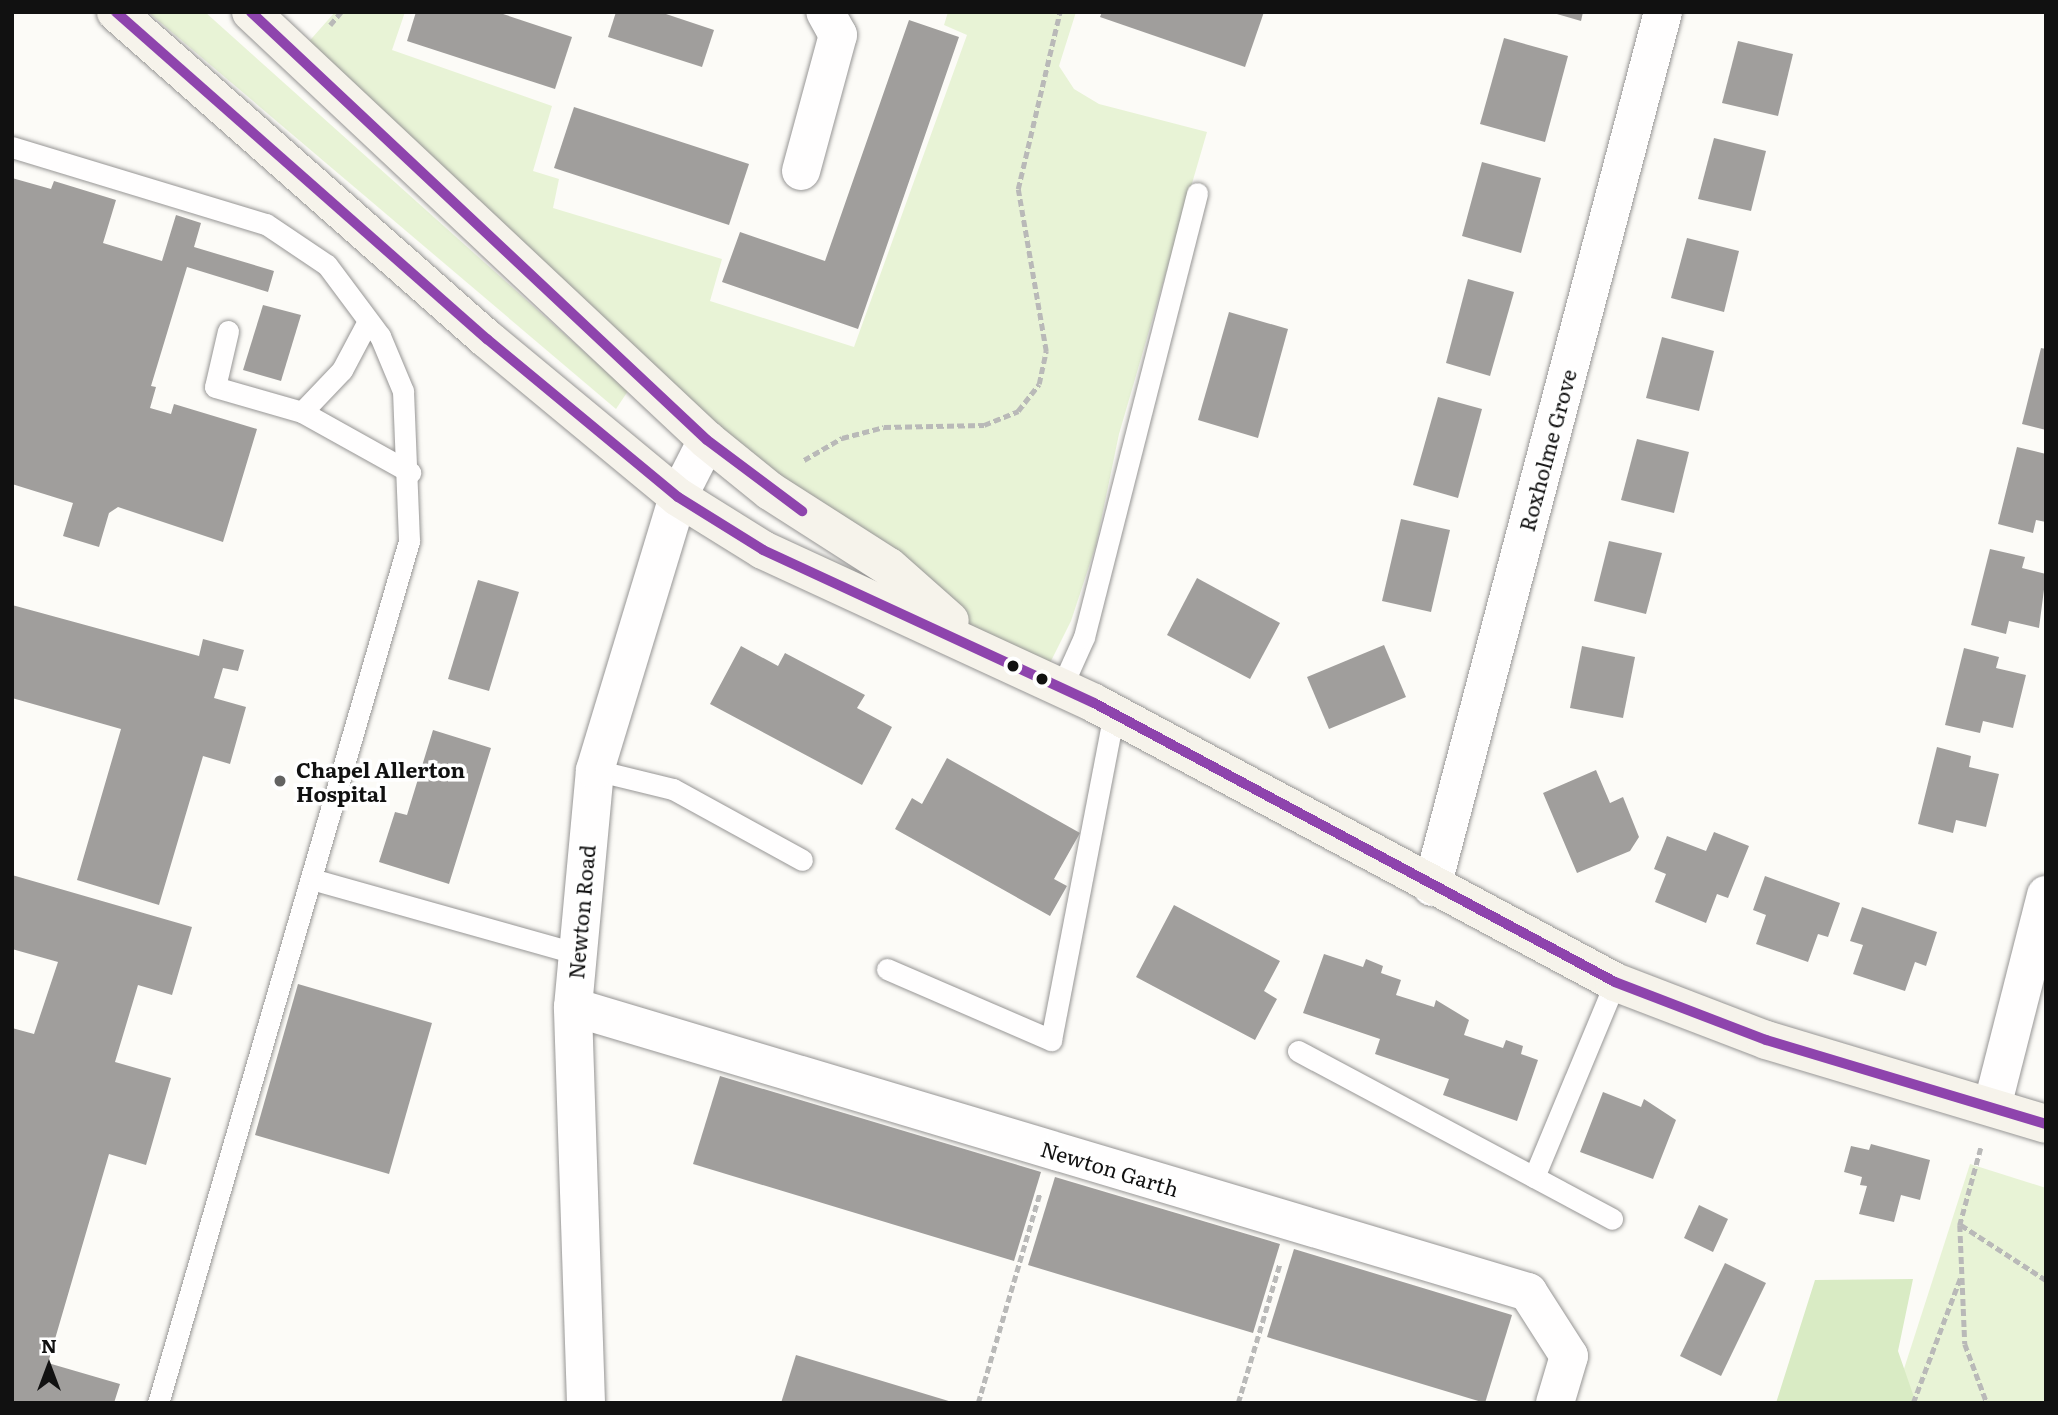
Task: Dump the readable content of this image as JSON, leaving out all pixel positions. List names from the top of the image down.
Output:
{
  "streets": {
    "street": ["Roxholme Grove", "Newton Road", "Newton Garth"]
  },
  "crossings": [
    ["Newton Road", "Newton Garth"]
  ],
  "places": ["Chapel Allerton Hospital"],
  "north": "top"
}
